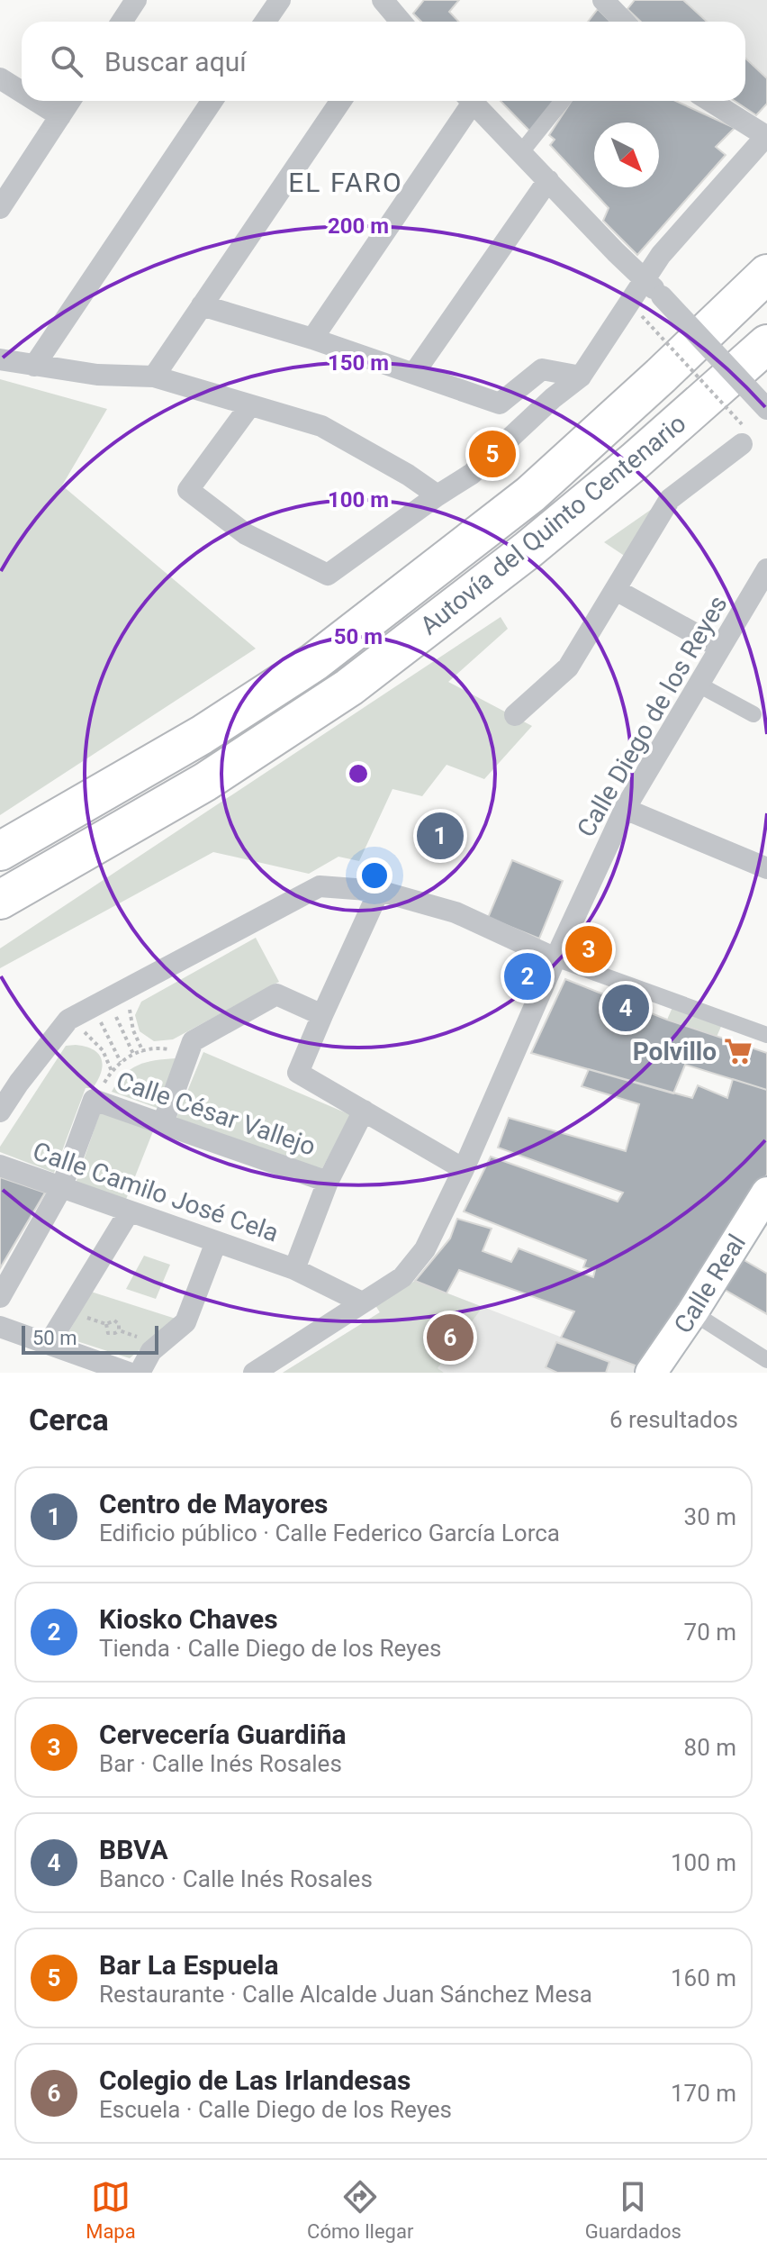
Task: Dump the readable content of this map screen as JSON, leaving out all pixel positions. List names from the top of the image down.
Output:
{
  "streets": {
    "highway": ["Autovía del Quinto Centenario"],
    "main road": ["Calle Real"],
    "street": ["Calle Diego de los Reyes", "Calle César Vallejo", "Calle Camilo José Cela"]
  },
  "crossings": [
    ["Calle Diego de los Reyes", "Calle Camilo José Cela"],
    ["Calle César Vallejo", "Calle Camilo José Cela"]
  ],
  "districts": ["EL FARO"],
  "places": {
    "supermarket": ["Polvillo"]
  },
  "scale_bar": "50 m",
  "north": "bottom right",
  "page": {
    "search": "Buscar aquí",
    "pins": [
      "5",
      "1",
      "3",
      "2",
      "4",
      "6"
    ],
    "scale": "50 m",
    "heading": ["Cerca", "6 resultados"],
    "list": [
      {
        "mark": "1",
        "name": "Centro de Mayores",
        "note": "Edificio público · Calle Federico García Lorca",
        "value": "30 m"
      },
      {
        "mark": "2",
        "name": "Kiosko Chaves",
        "note": "Tienda · Calle Diego de los Reyes",
        "value": "70 m"
      },
      {
        "mark": "3",
        "name": "Cervecería Guardiña",
        "note": "Bar · Calle Inés Rosales",
        "value": "80 m"
      },
      {
        "mark": "4",
        "name": "BBVA",
        "note": "Banco · Calle Inés Rosales",
        "value": "100 m"
      },
      {
        "mark": "5",
        "name": "Bar La Espuela",
        "note": "Restaurante · Calle Alcalde Juan Sánchez Mesa",
        "value": "160 m"
      },
      {
        "mark": "6",
        "name": "Colegio de Las Irlandesas",
        "note": "Escuela · Calle Diego de los Reyes",
        "value": "170 m"
      }
    ],
    "nav": ["Mapa", "Cómo llegar", "Guardados"]
  },
  "rings": [
    "200 m",
    "150 m",
    "100 m",
    "50 m"
  ]
}
